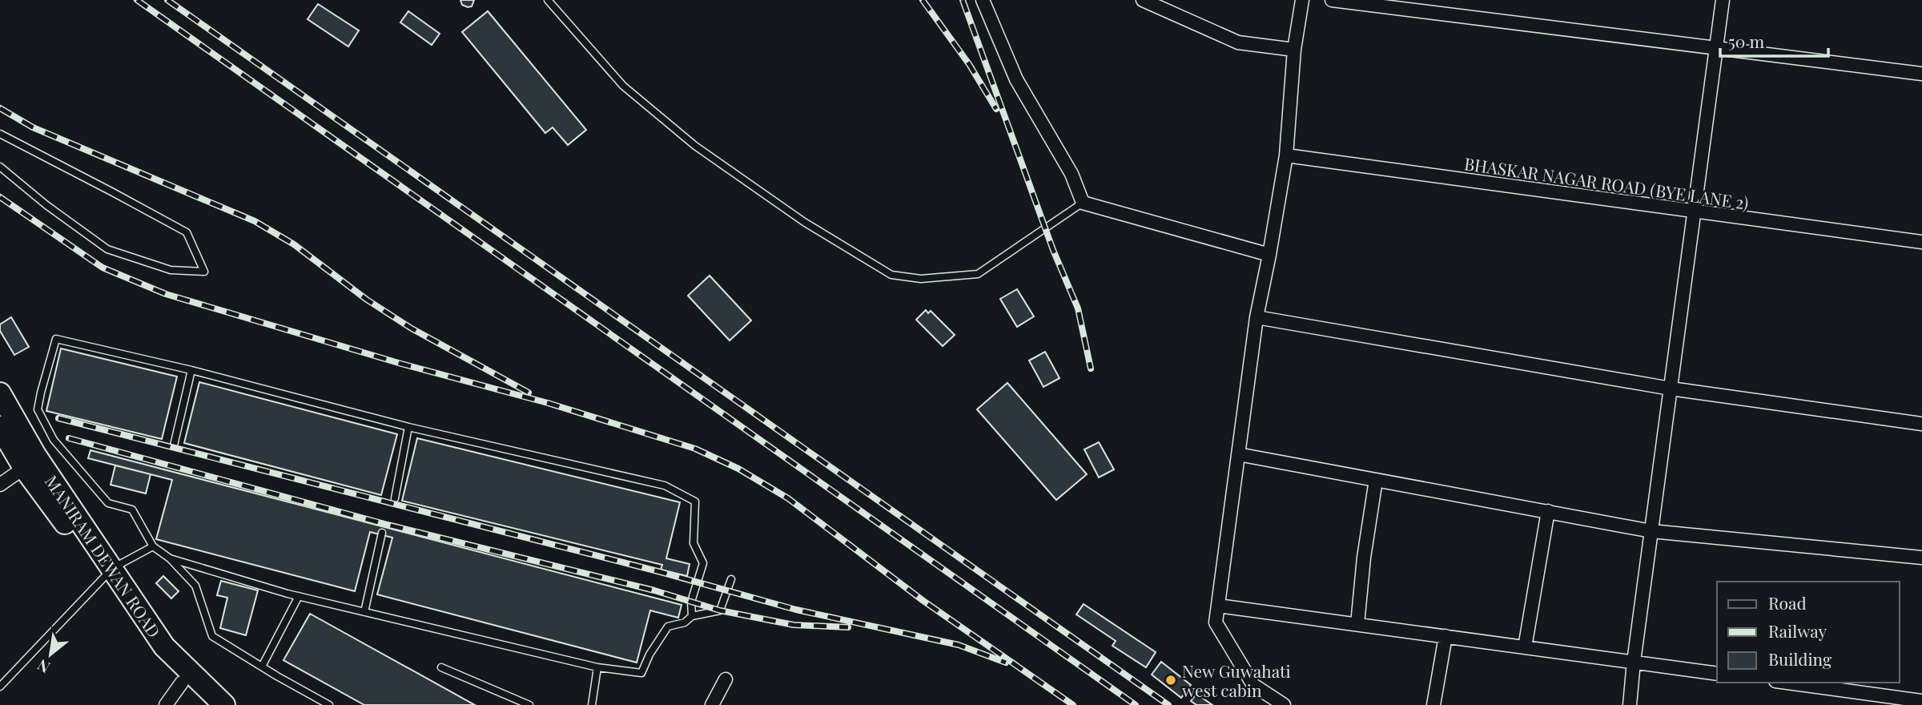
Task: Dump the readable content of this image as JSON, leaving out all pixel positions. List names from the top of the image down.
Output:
{
  "streets": {
    "main road": ["MANIRAM DEWAN ROAD"],
    "street": ["BHASKAR NAGAR ROAD (BYE LANE 2)"]
  },
  "places": ["New Guwahati west cabin"],
  "legend": ["Road", "Railway", "Building"],
  "scale_bar": "50 m",
  "north": "bottom left"
}
